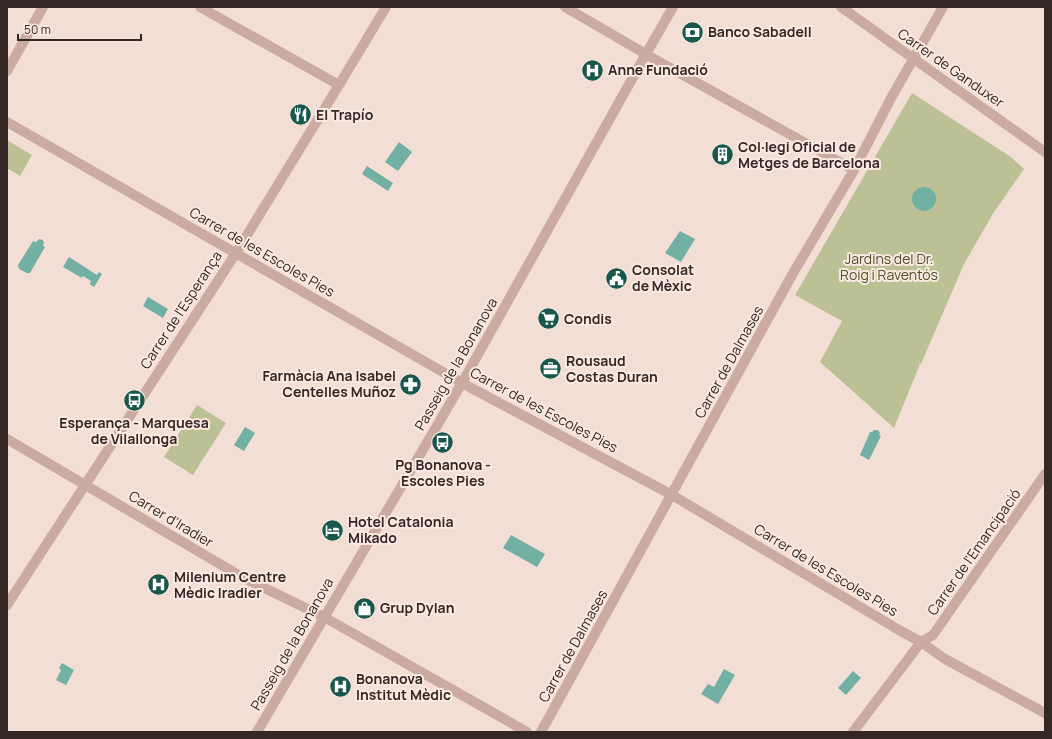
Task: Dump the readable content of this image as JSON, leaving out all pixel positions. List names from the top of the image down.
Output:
{
  "streets": {
    "street": [
      "Carrer de Ganduxer",
      "Carrer de les Escoles Pies",
      "Carrer de l'Esperança",
      "Carrer de Dalmases",
      "Passeig de la Bonanova",
      "Carrer d'Iradier",
      "Carrer de l'Emancipació"
    ]
  },
  "crossings": [
    ["Carrer de Ganduxer", "Carrer de Dalmases"],
    ["Carrer de les Escoles Pies", "Carrer de l'Esperança"],
    ["Carrer de les Escoles Pies", "Carrer de Dalmases"],
    ["Carrer de les Escoles Pies", "Passeig de la Bonanova"],
    ["Carrer de les Escoles Pies", "Carrer de l'Emancipació"],
    ["Carrer de l'Esperança", "Carrer d'Iradier"],
    ["Passeig de la Bonanova", "Carrer d'Iradier"]
  ],
  "parks": ["Jardins del Dr. Roig i Raventós"],
  "places": {
    "bank": ["Banco Sabadell"],
    "hospital": ["Anne Fundació", "Milenium Centre Mèdic Iradier", "Bonanova Institut Mèdic"],
    "restaurant": ["El Trapío"],
    "building": ["Col·legi Oficial de Metges de Barcelona"],
    "public building": ["Consolat de Mèxic"],
    "supermarket": ["Condis"],
    "office": ["Rousaud Costas Duran"],
    "pharmacy": ["Farmàcia Ana Isabel Centelles Muñoz"],
    "bus stop": ["Esperança - Marquesa de Vilallonga", "Pg Bonanova - Escoles Pies"],
    "hotel": ["Hotel Catalonia Mikado"],
    "shop": ["Grup Dylan"]
  },
  "scale_bar": "50 m"
}
